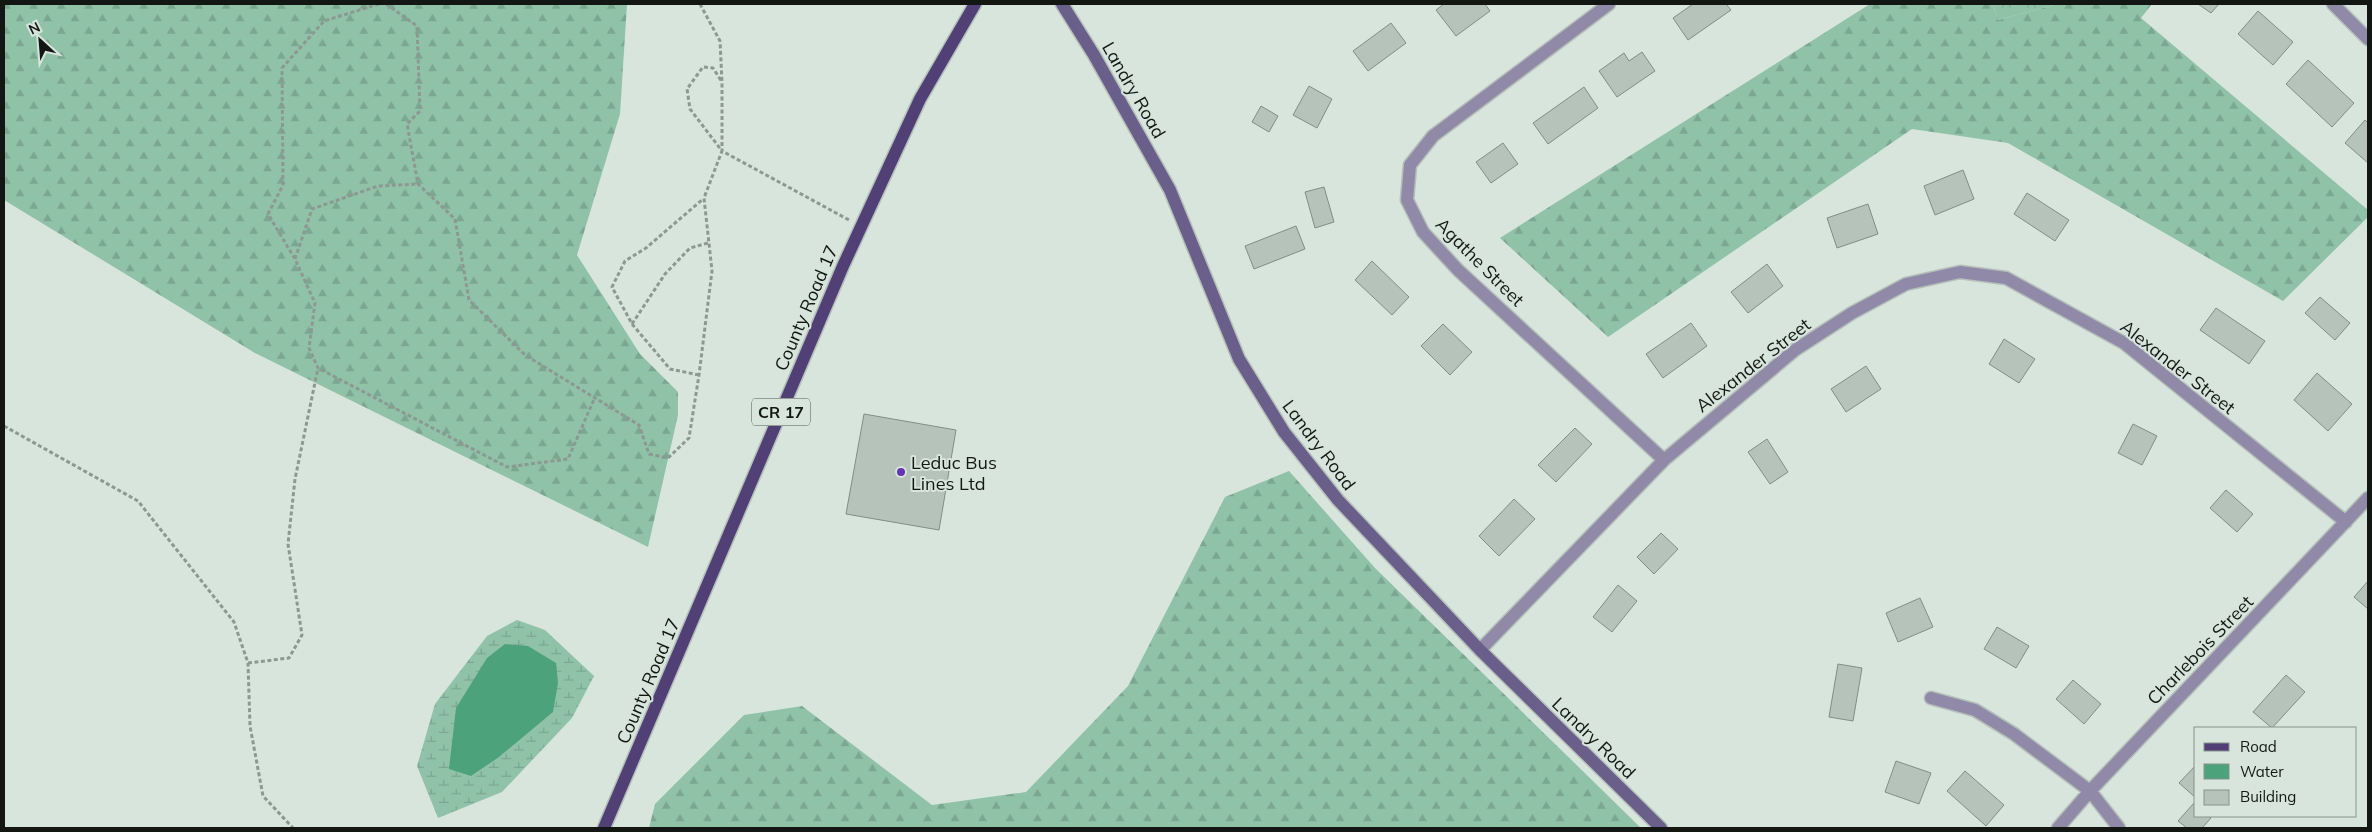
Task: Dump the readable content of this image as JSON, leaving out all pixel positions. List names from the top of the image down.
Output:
{
  "streets": {
    "main road": ["Landry Road", "County Road 17", "CR 17"],
    "street": ["Agathe Street", "Alexander Street", "Charlebois Street"]
  },
  "crossings": [
    ["Landry Road", "Alexander Street"],
    ["Agathe Street", "Alexander Street"],
    ["Alexander Street", "Charlebois Street"]
  ],
  "places": ["Leduc Bus Lines Ltd"],
  "legend": ["Road", "Water", "Building"],
  "north": "top left"
}
